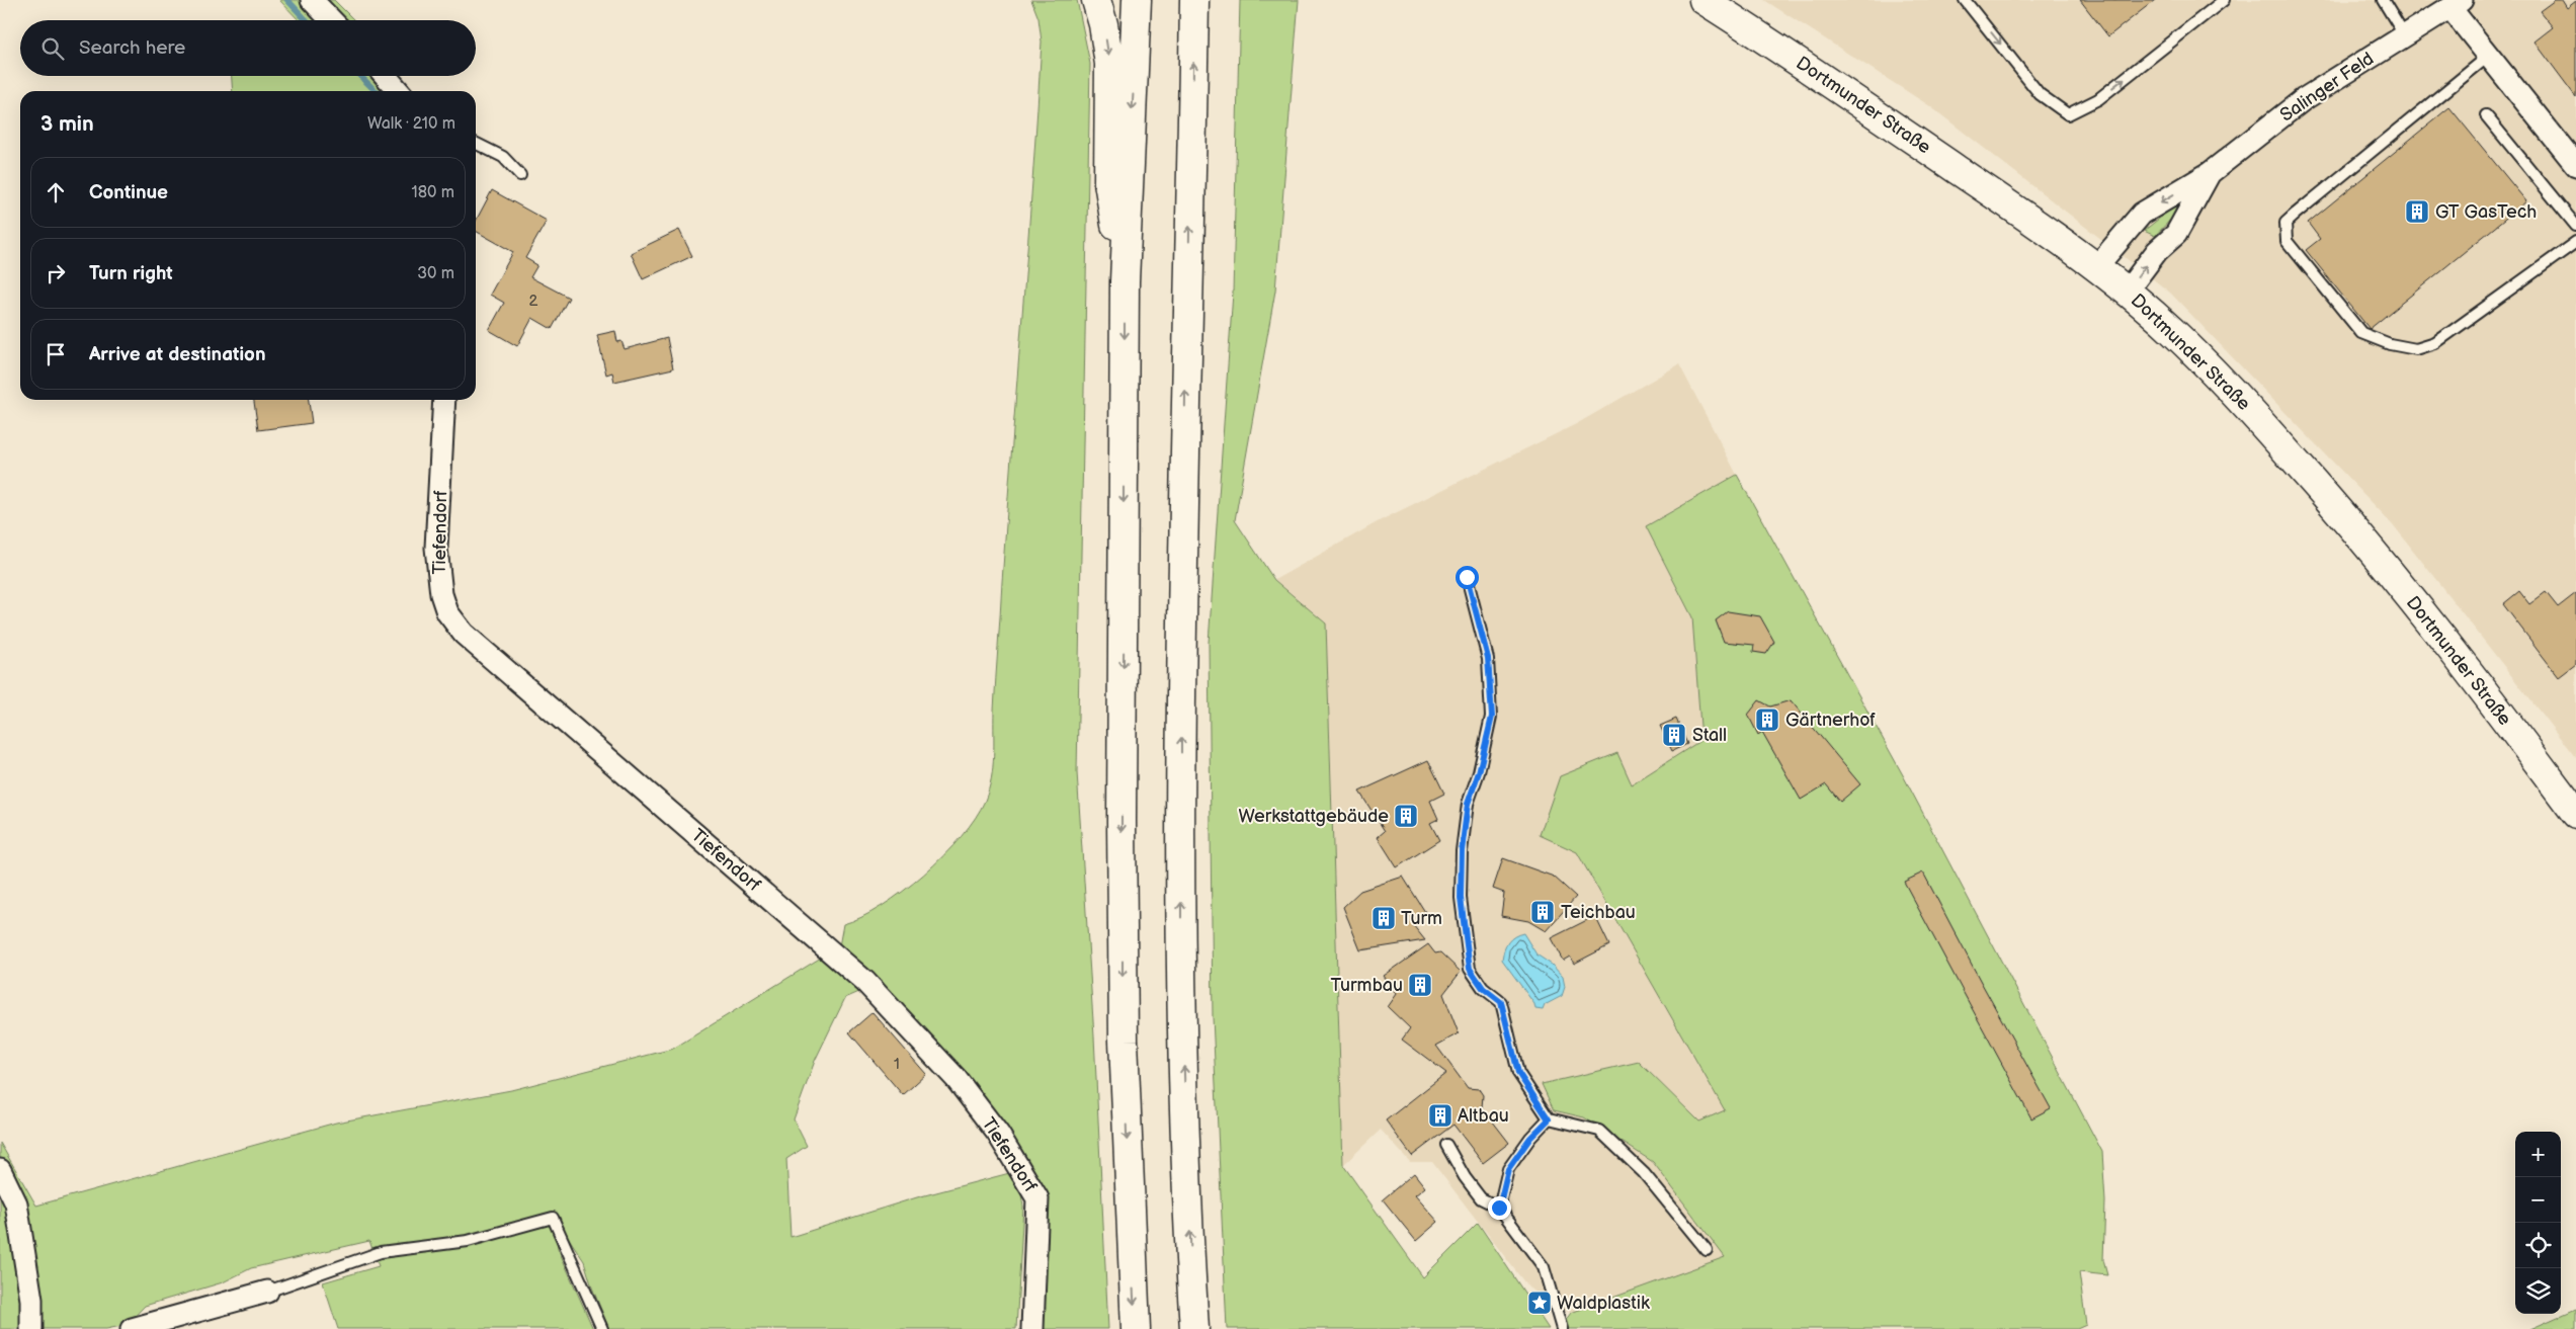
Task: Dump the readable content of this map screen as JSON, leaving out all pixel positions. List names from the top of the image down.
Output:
{
  "streets": {
    "main road": ["Dortmunder Straße"],
    "street": ["Salinger Feld", "Tiefendorf"]
  },
  "crossings": [
    ["Salinger Feld", "Dortmunder Straße"]
  ],
  "places": {
    "building": [
      "GT GasTech",
      "Gärtnerhof",
      "Stall",
      "Werkstattgebäude",
      "Teichbau",
      "Turm",
      "Turmbau",
      "Altbau"
    ],
    "place": ["Waldplastik"]
  },
  "house_numbers": ["2", "1"],
  "page": {
    "search": "Search here",
    "heading": ["3 min", "Walk · 210 m"],
    "list": [
      ["Continue", "180 m"],
      ["Turn right", "30 m"],
      "Arrive at destination"
    ],
    "map_buttons": ["+", "−"]
  }
}
